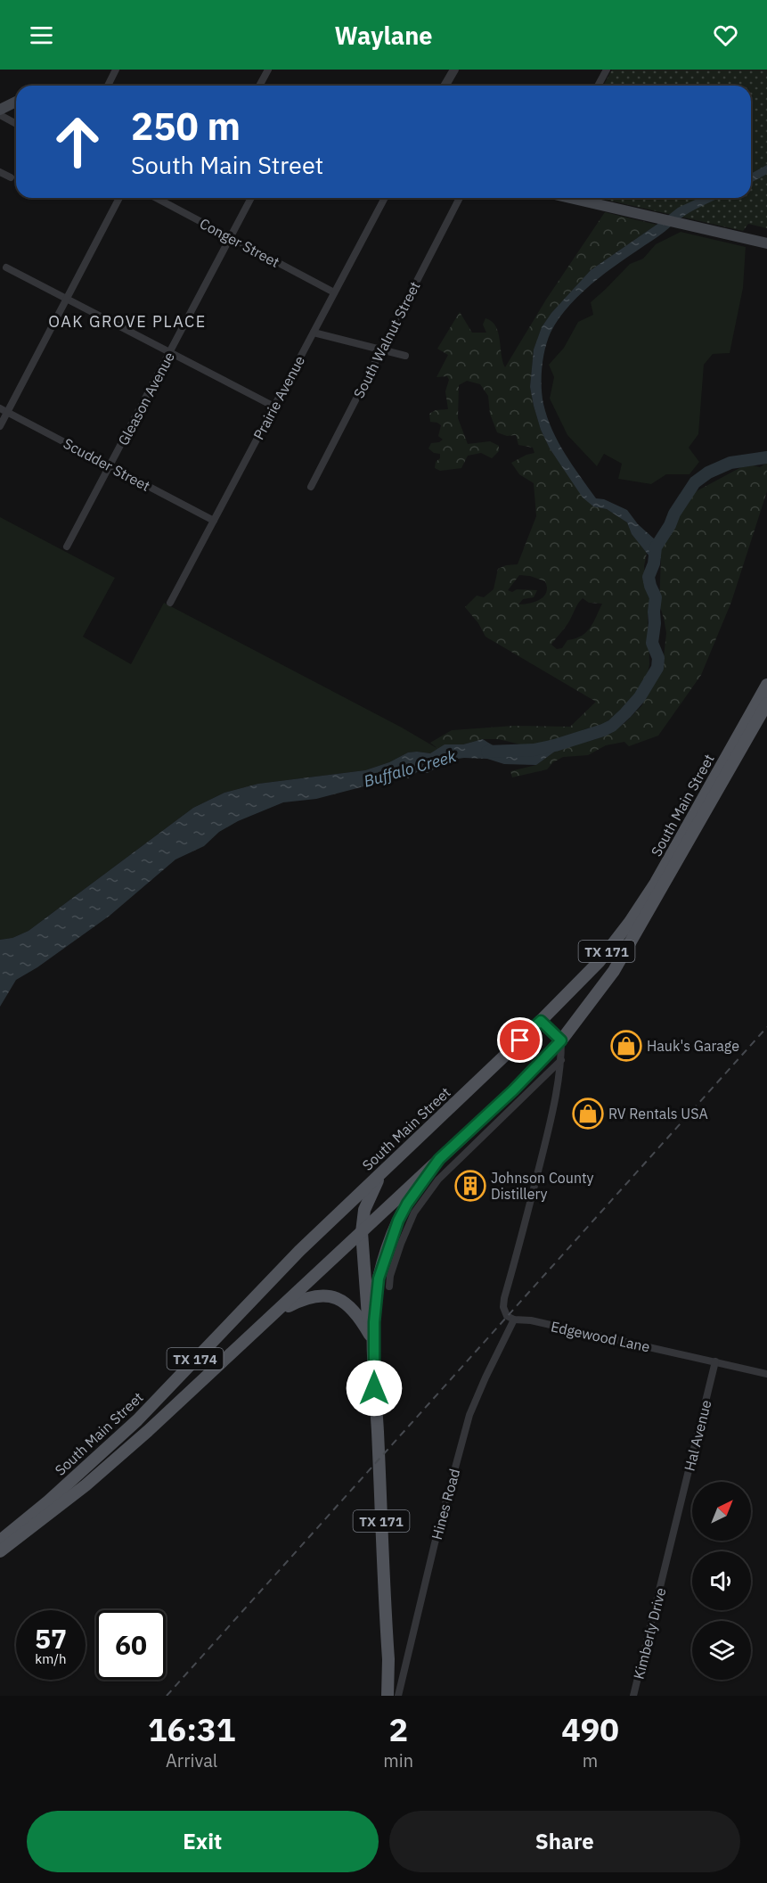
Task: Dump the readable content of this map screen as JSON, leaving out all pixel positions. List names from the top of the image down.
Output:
{
  "streets": {
    "main road": ["South Main Street", "TX 171", "TX 174"],
    "street": [
      "Conger Street",
      "South Walnut Street",
      "Prairie Avenue",
      "Gleason Avenue",
      "Scudder Street",
      "Edgewood Lane",
      "Hal Avenue",
      "Hines Road",
      "Kimberly Drive"
    ]
  },
  "crossings": [
    ["Conger Street", "Prairie Avenue"],
    ["Conger Street", "Gleason Avenue"],
    ["Prairie Avenue", "Scudder Street"],
    ["Gleason Avenue", "Scudder Street"],
    ["South Main Street", "TX 171"],
    ["Edgewood Lane", "Hal Avenue"],
    ["Edgewood Lane", "Hines Road"],
    ["Hal Avenue", "Kimberly Drive"]
  ],
  "districts": ["OAK GROVE PLACE"],
  "water": ["Buffalo Creek"],
  "places": {
    "shop": ["Hauk's Garage", "RV Rentals USA"],
    "building": ["Johnson County Distillery"]
  },
  "north": "top right",
  "page": {
    "header": "Waylane",
    "turn": ["250 m", "South Main Street"],
    "speed": "57 km/h",
    "limit": "60",
    "eta": [
      "16:31",
      "Arrival",
      "2",
      "min",
      "490",
      "m"
    ],
    "buttons": ["Exit", "Share"]
  }
}
